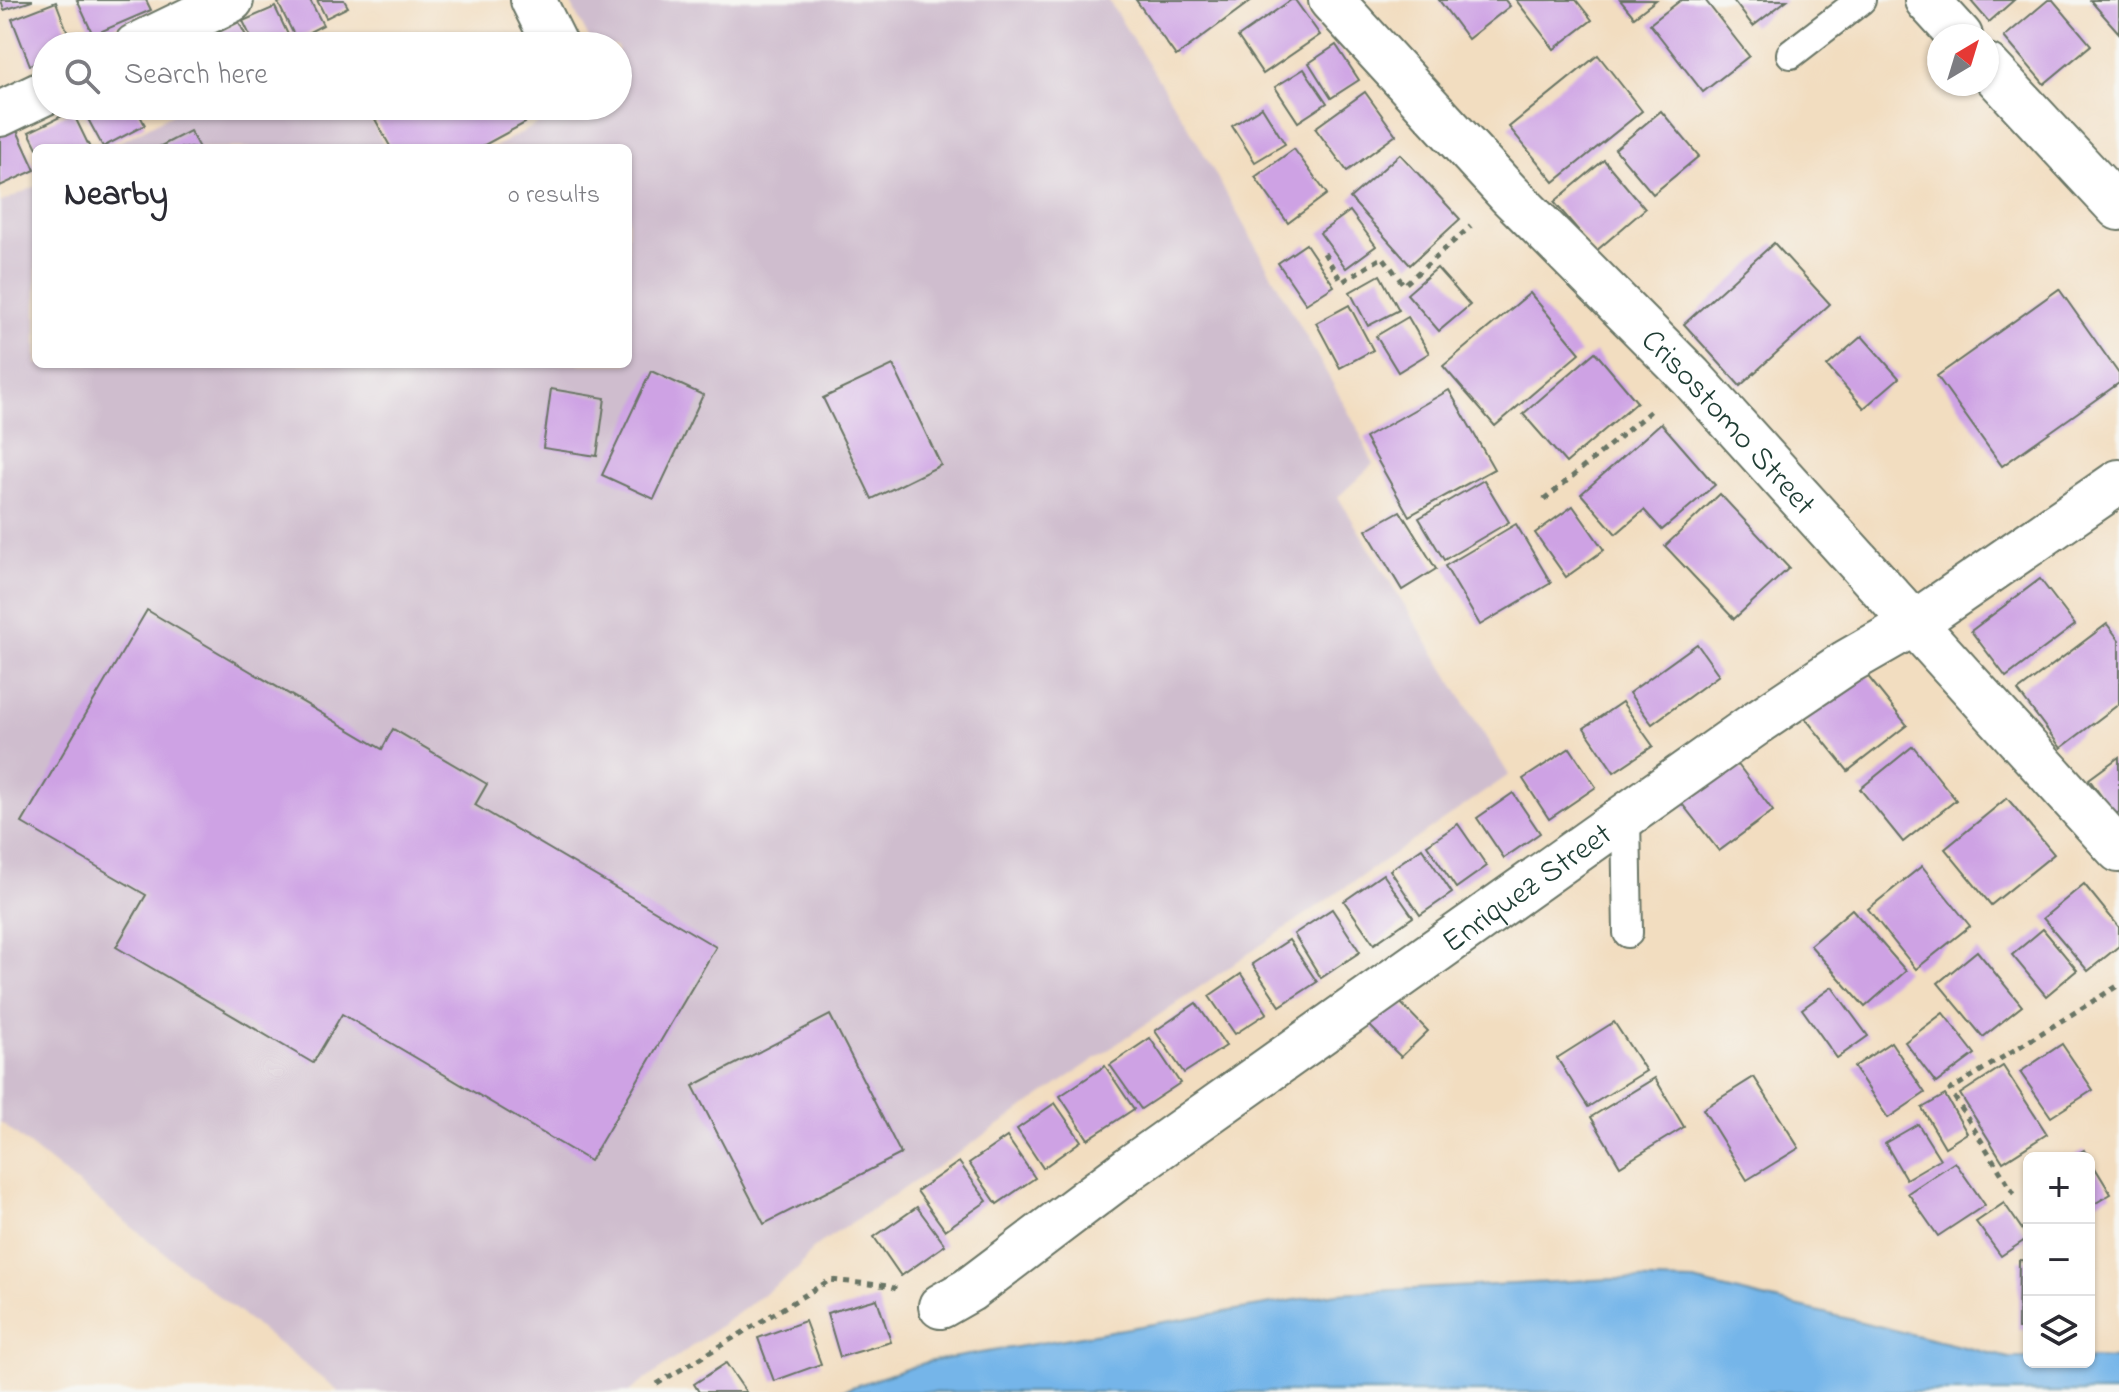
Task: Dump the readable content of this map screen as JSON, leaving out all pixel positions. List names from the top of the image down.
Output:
{
  "streets": {
    "street": ["Crisostomo Street", "Enriquez Street"]
  },
  "crossings": [
    ["Crisostomo Street", "Enriquez Street"]
  ],
  "north": "top right",
  "page": {
    "search": "Search here",
    "heading": ["Nearby", "0 results"],
    "map_buttons": ["+", "−"]
  }
}
